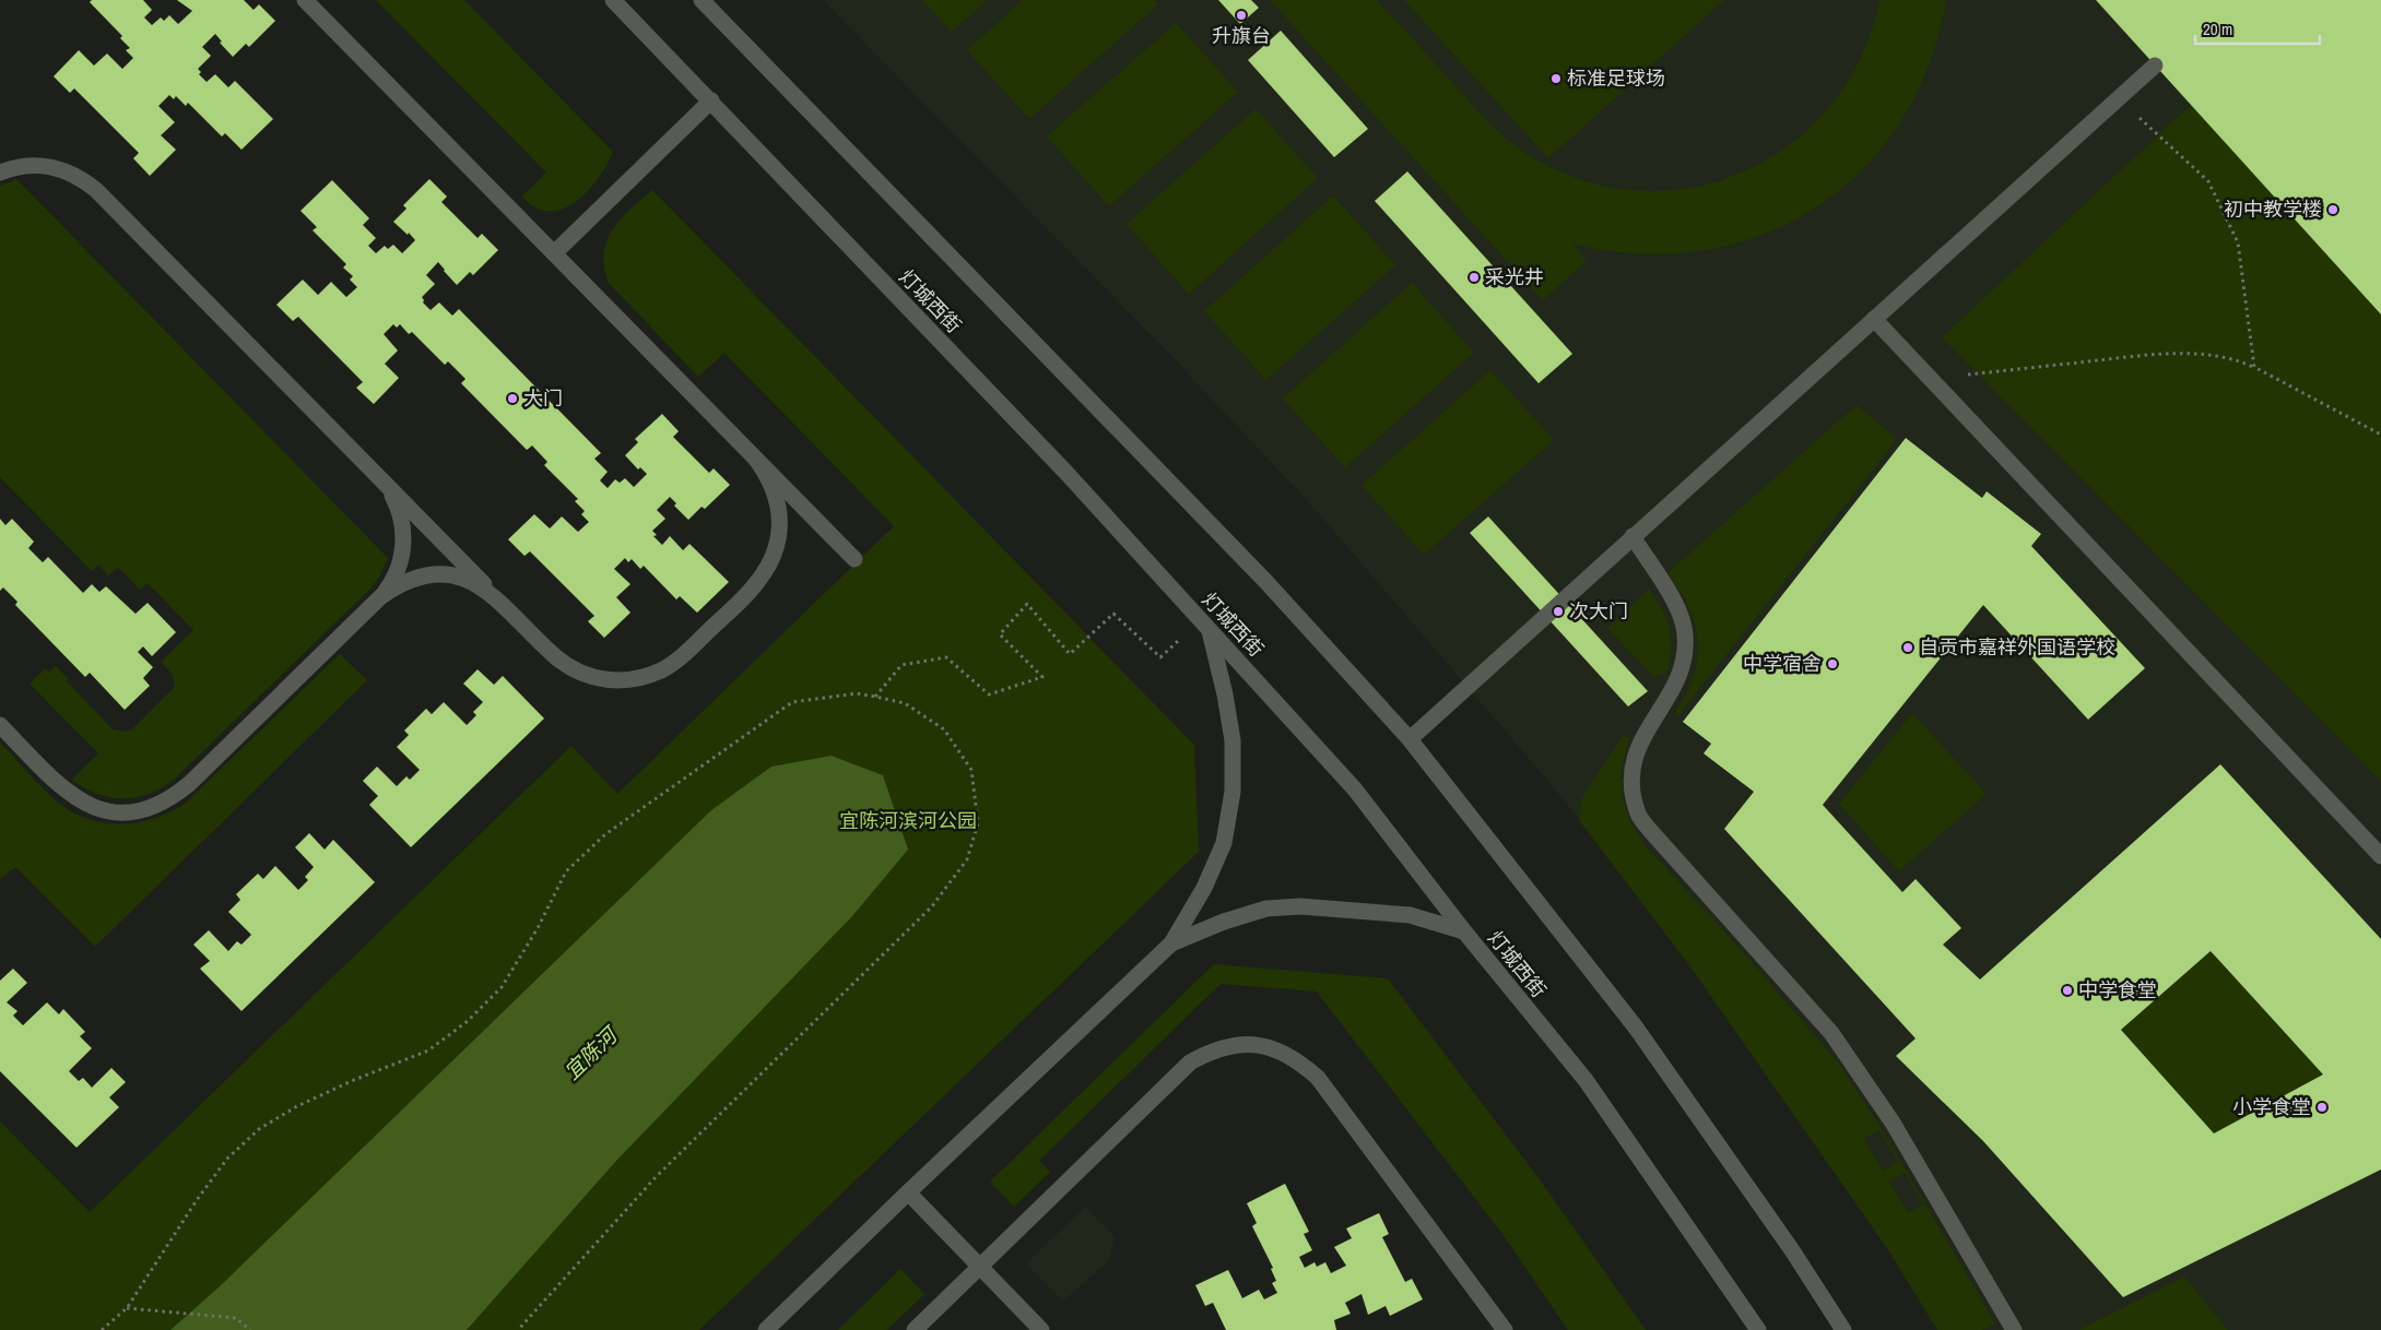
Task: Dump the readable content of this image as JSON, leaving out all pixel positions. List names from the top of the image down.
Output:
{
  "streets": {
    "street": ["灯城西街"]
  },
  "water": ["宜陈河"],
  "parks": ["宜陈河滨河公园"],
  "places": [
    "升旗台",
    "标准足球场",
    "初中教学楼",
    "采光井",
    "大门",
    "次大门",
    "自贡市嘉祥外国语学校",
    "中学宿舍",
    "中学食堂",
    "小学食堂"
  ],
  "scale_bar": "20 m"
}
